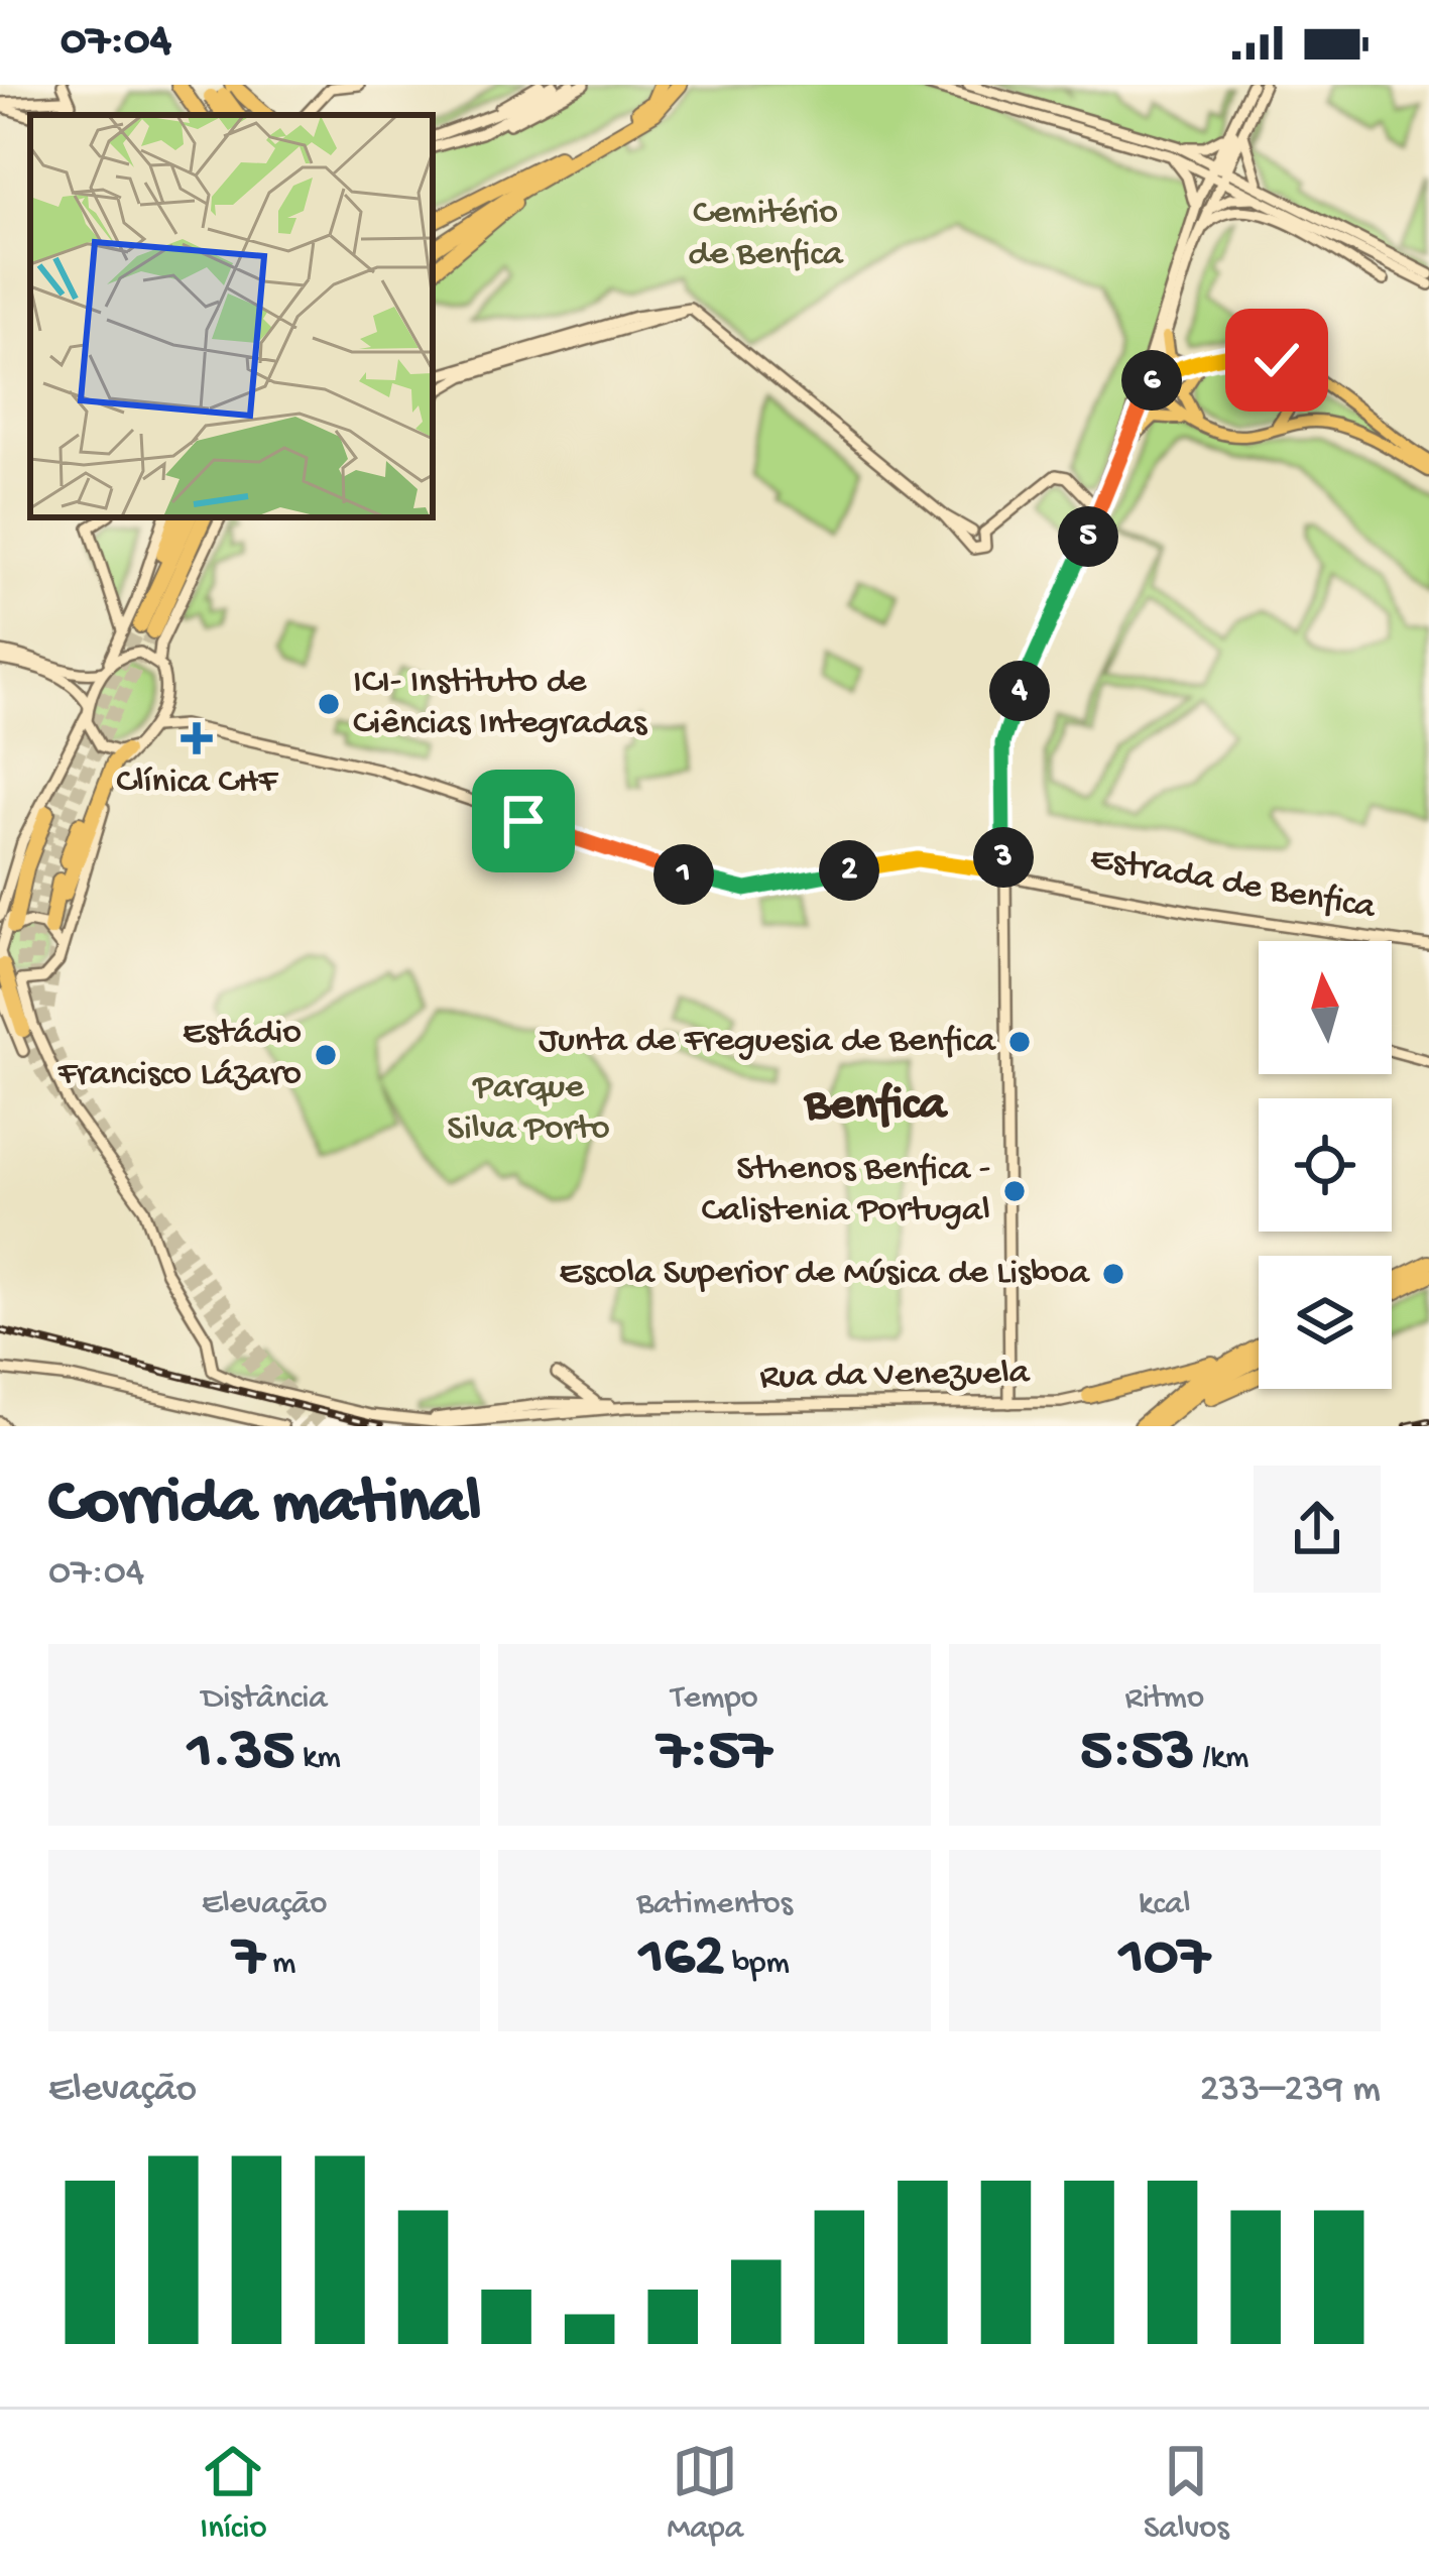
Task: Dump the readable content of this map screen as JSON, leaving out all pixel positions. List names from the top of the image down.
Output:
{
  "streets": {
    "street": ["Estrada de Benfica", "Rua da Venezuela"]
  },
  "districts": ["Benfica"],
  "parks": ["Cemitério de Benfica", "Parque Silva Porto"],
  "places": {
    "other": [
      "ICI- Instituto de Ciências Integradas",
      "Junta de Freguesia de Benfica",
      "Estádio Francisco Lázaro",
      "Sthenos Benfica - Calistenia Portugal",
      "Escola Superior de Música de Lisboa"
    ],
    "health": ["Clínica CHF"]
  },
  "north": "top",
  "page": {
    "status": "07:04",
    "pins": [
      "6",
      "5",
      "4",
      "3",
      "2",
      "1"
    ],
    "heading": ["Corrida matinal", "07:04"],
    "stats": [
      ["Distância", "1.35 km"],
      ["Tempo", "7:57"],
      ["Ritmo", "5:53 /km"],
      ["Elevação", "7 m"],
      ["Batimentos", "162 bpm"],
      ["kcal", "107"]
    ],
    "chart": ["Elevação", "233–239 m"],
    "tabs": ["Início", "Mapa", "Salvos"]
  }
}
